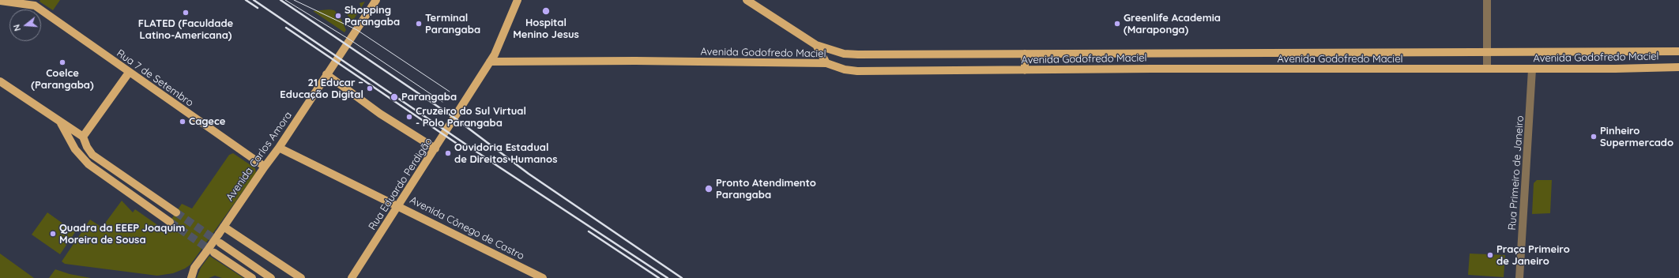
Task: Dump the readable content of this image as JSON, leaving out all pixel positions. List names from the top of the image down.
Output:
{
  "streets": {
    "main road": [
      "Avenida Godofredo Maciel",
      "Rua 7 de Setembro",
      "Avenida Carlos Amora",
      "Rua Eduardo Perdigão",
      "Avenida Cônego de Castro"
    ],
    "street": ["Rua Primeiro de Janeiro"]
  },
  "crossings": [
    ["Avenida Godofredo Maciel", "Rua Primeiro de Janeiro"],
    ["Avenida Godofredo Maciel", "Rua Eduardo Perdigão"],
    ["Rua 7 de Setembro", "Avenida Carlos Amora"],
    ["Avenida Carlos Amora", "Avenida Cônego de Castro"],
    ["Rua Eduardo Perdigão", "Avenida Cônego de Castro"]
  ],
  "places": [
    "Hospital Menino Jesus",
    "FLATED (Faculdade Latino-Americana)",
    "Shopping Parangaba",
    "Terminal Parangaba",
    "Greenlife Academia (Maraponga)",
    "Coelce (Parangaba)",
    "21 Educar – Educação Digital",
    "Parangaba",
    "Cruzeiro do Sul Virtual - Polo Parangaba",
    "Cagece",
    "Pinheiro Supermercado",
    "Ouvidoria Estadual de Direitos Humanos",
    "Pronto Atendimento Parangaba",
    "Quadra da EEEP Joaquim Moreira de Sousa",
    "Praça Primeiro de Janeiro"
  ],
  "north": "left"
}
